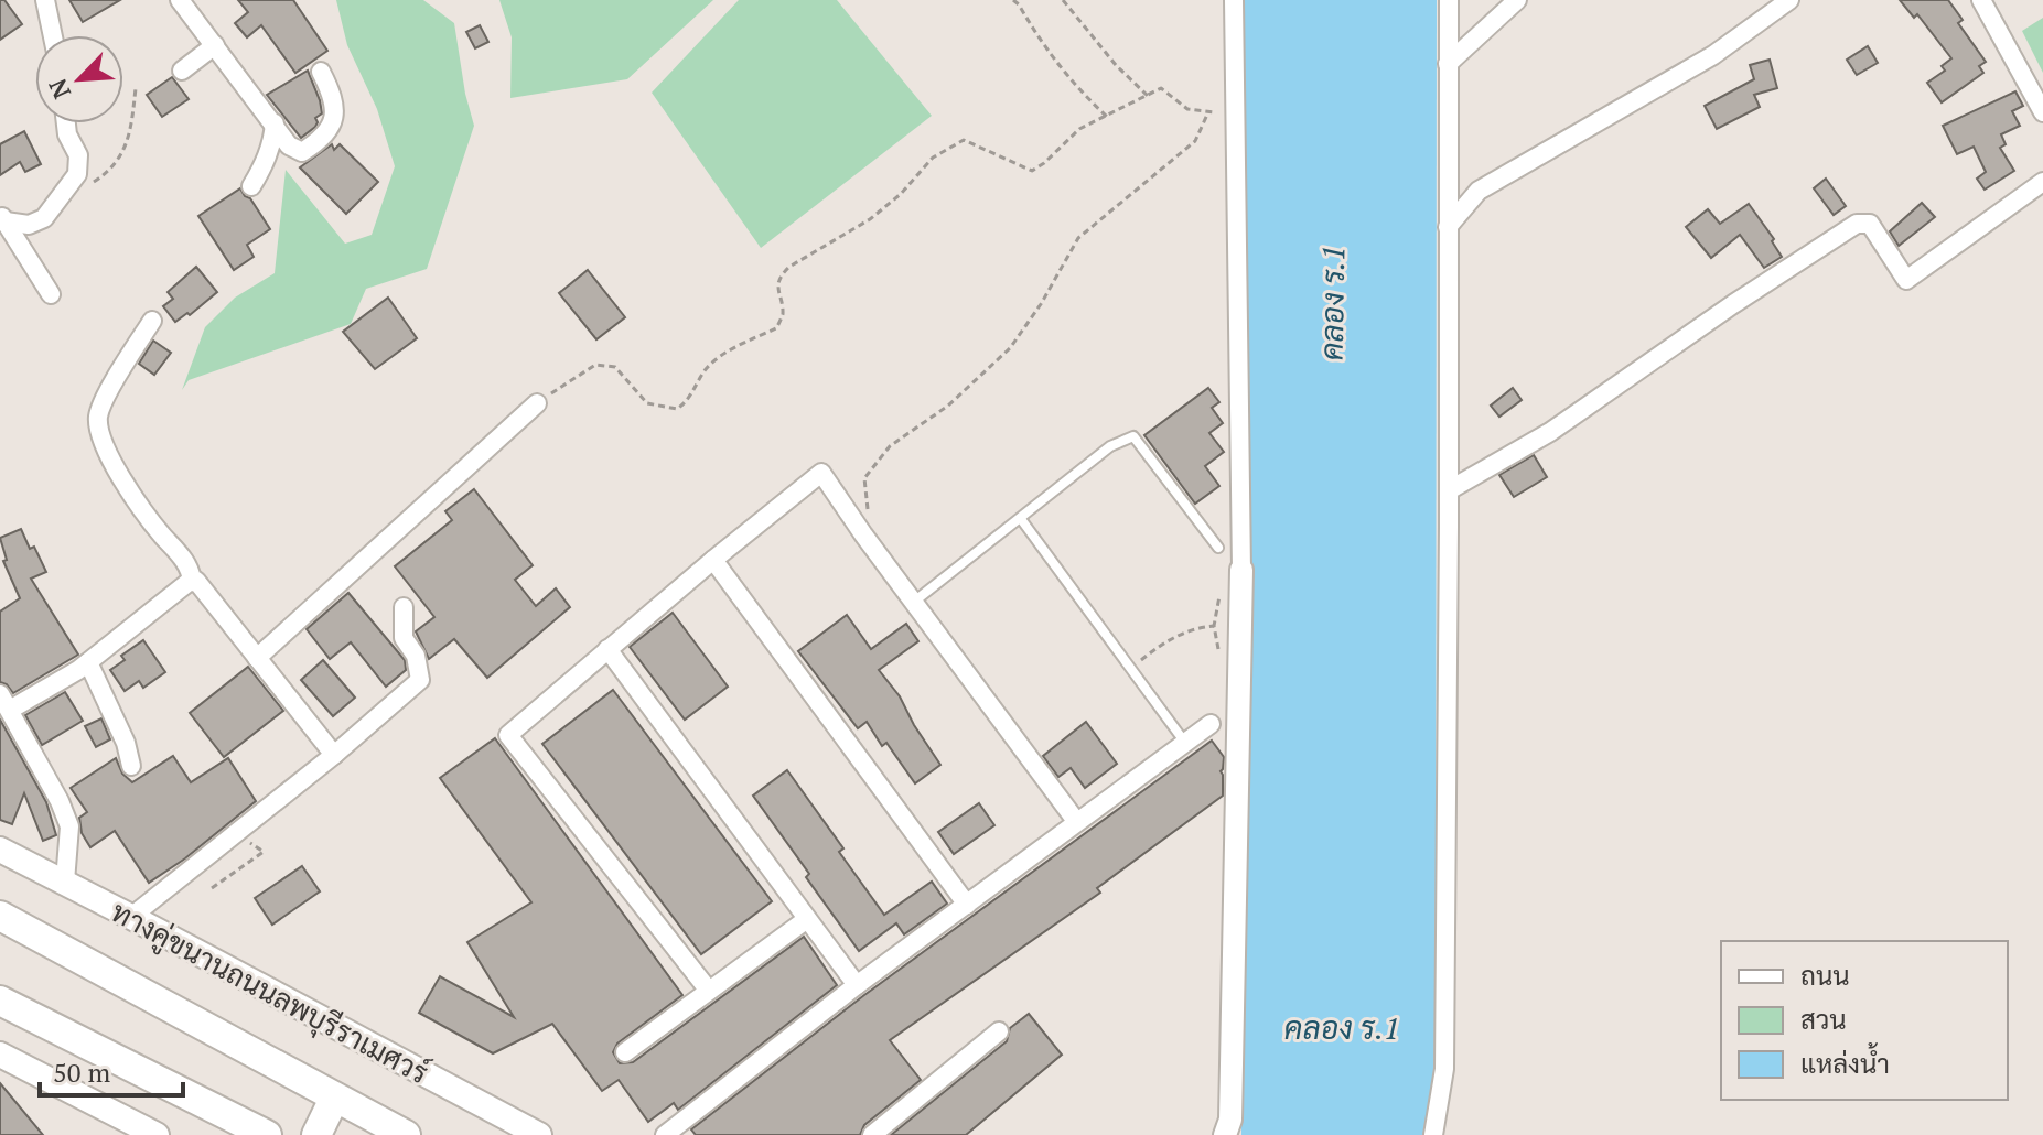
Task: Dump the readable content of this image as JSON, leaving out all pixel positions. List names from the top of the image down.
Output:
{
  "streets": {
    "main road": ["ทางคู่ขนานถนนลพบุรีราเมศวร์"]
  },
  "water": ["คลอง ร.1"],
  "legend": ["ถนน", "สวน", "แหล่งน้ำ"],
  "scale_bar": "50 m",
  "north": "bottom left"
}
